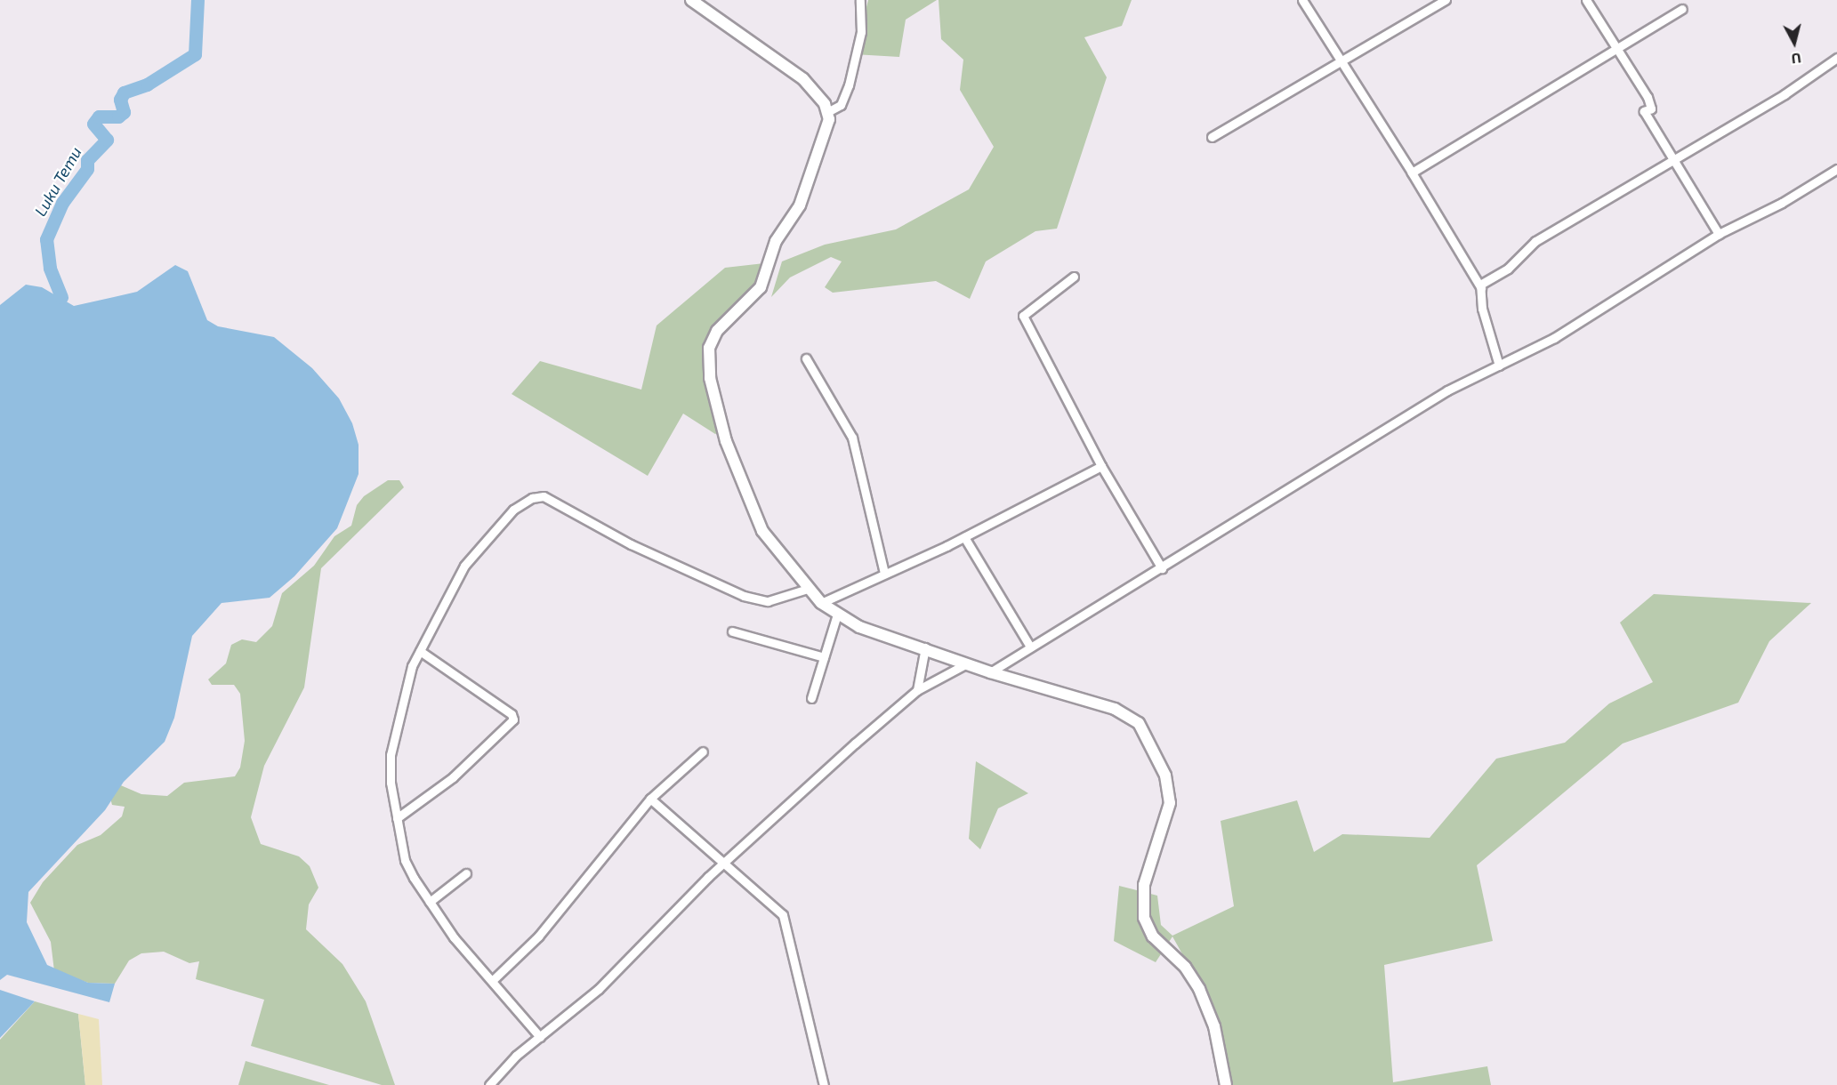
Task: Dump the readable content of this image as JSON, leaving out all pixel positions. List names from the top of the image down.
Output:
{
  "water": ["Luku Temu"],
  "north": "bottom"
}
